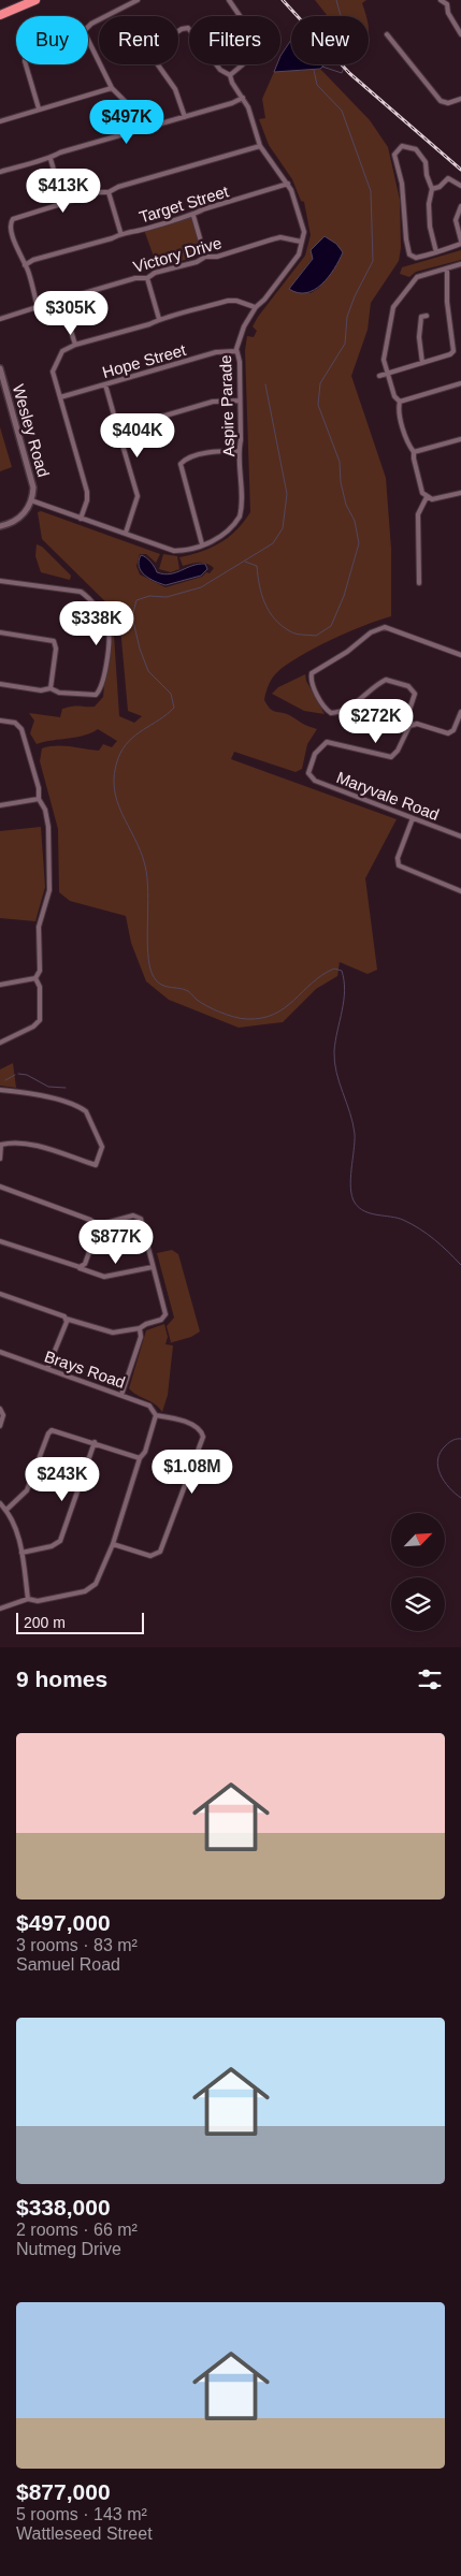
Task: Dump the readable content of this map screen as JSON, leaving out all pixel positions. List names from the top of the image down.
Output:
{
  "streets": {
    "street": [
      "Target Street",
      "Victory Drive",
      "Hope Street",
      "Aspire Parade",
      "Wesley Road",
      "Maryvale Road",
      "Brays Road"
    ]
  },
  "crossings": [
    ["Target Street", "Aspire Parade"],
    ["Victory Drive", "Aspire Parade"],
    ["Hope Street", "Aspire Parade"],
    ["Aspire Parade", "Wesley Road"]
  ],
  "scale_bar": "200 m",
  "north": "top right",
  "page": {
    "chip": [
      "Buy",
      "Rent",
      "Filters",
      "New"
    ],
    "price": [
      "$497K",
      "$413K",
      "$305K",
      "$404K",
      "$338K",
      "$272K",
      "$877K",
      "$1.08M",
      "$243K"
    ],
    "scale": "200 m",
    "heading": "9 homes",
    "list": [
      {
        "name": "$497,000",
        "note": "3 rooms · 83 m² · Samuel Road"
      },
      {
        "name": "$338,000",
        "note": "2 rooms · 66 m² · Nutmeg Drive"
      },
      {
        "name": "$877,000",
        "note": "5 rooms · 143 m² · Wattleseed Street"
      }
    ]
  }
}
